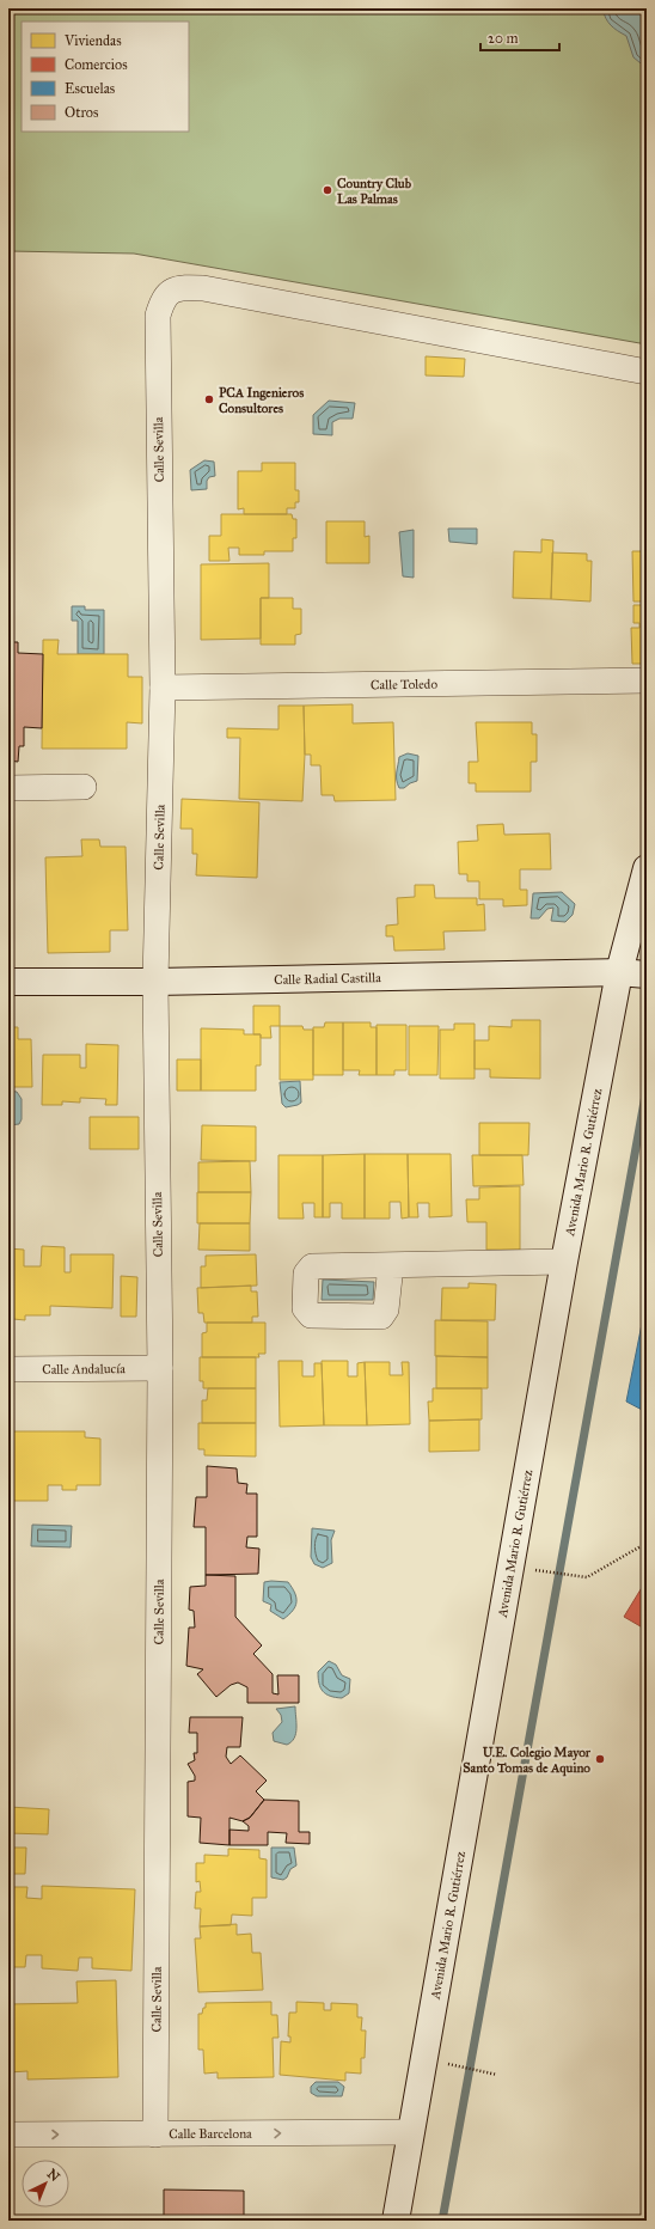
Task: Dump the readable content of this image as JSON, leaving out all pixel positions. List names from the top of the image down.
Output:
{
  "streets": {
    "street": [
      "Calle Sevilla",
      "Calle Toledo",
      "Calle Radial Castilla",
      "Avenida Mario R. Gutiérrez",
      "Calle Andalucía",
      "Calle Barcelona"
    ]
  },
  "crossings": [
    ["Calle Sevilla", "Calle Toledo"],
    ["Calle Sevilla", "Calle Radial Castilla"],
    ["Calle Sevilla", "Calle Andalucía"],
    ["Calle Sevilla", "Calle Barcelona"],
    ["Calle Radial Castilla", "Avenida Mario R. Gutiérrez"],
    ["Avenida Mario R. Gutiérrez", "Calle Barcelona"]
  ],
  "one_way": ["Calle Barcelona"],
  "places": ["Country Club Las Palmas", "PCA Ingenieros Consultores", "U.E. Colegio Mayor Santo Tomas de Aquino"],
  "legend": [
    "Viviendas",
    "Comercios",
    "Escuelas",
    "Otros"
  ],
  "scale_bar": "20 m",
  "north": "top right"
}
